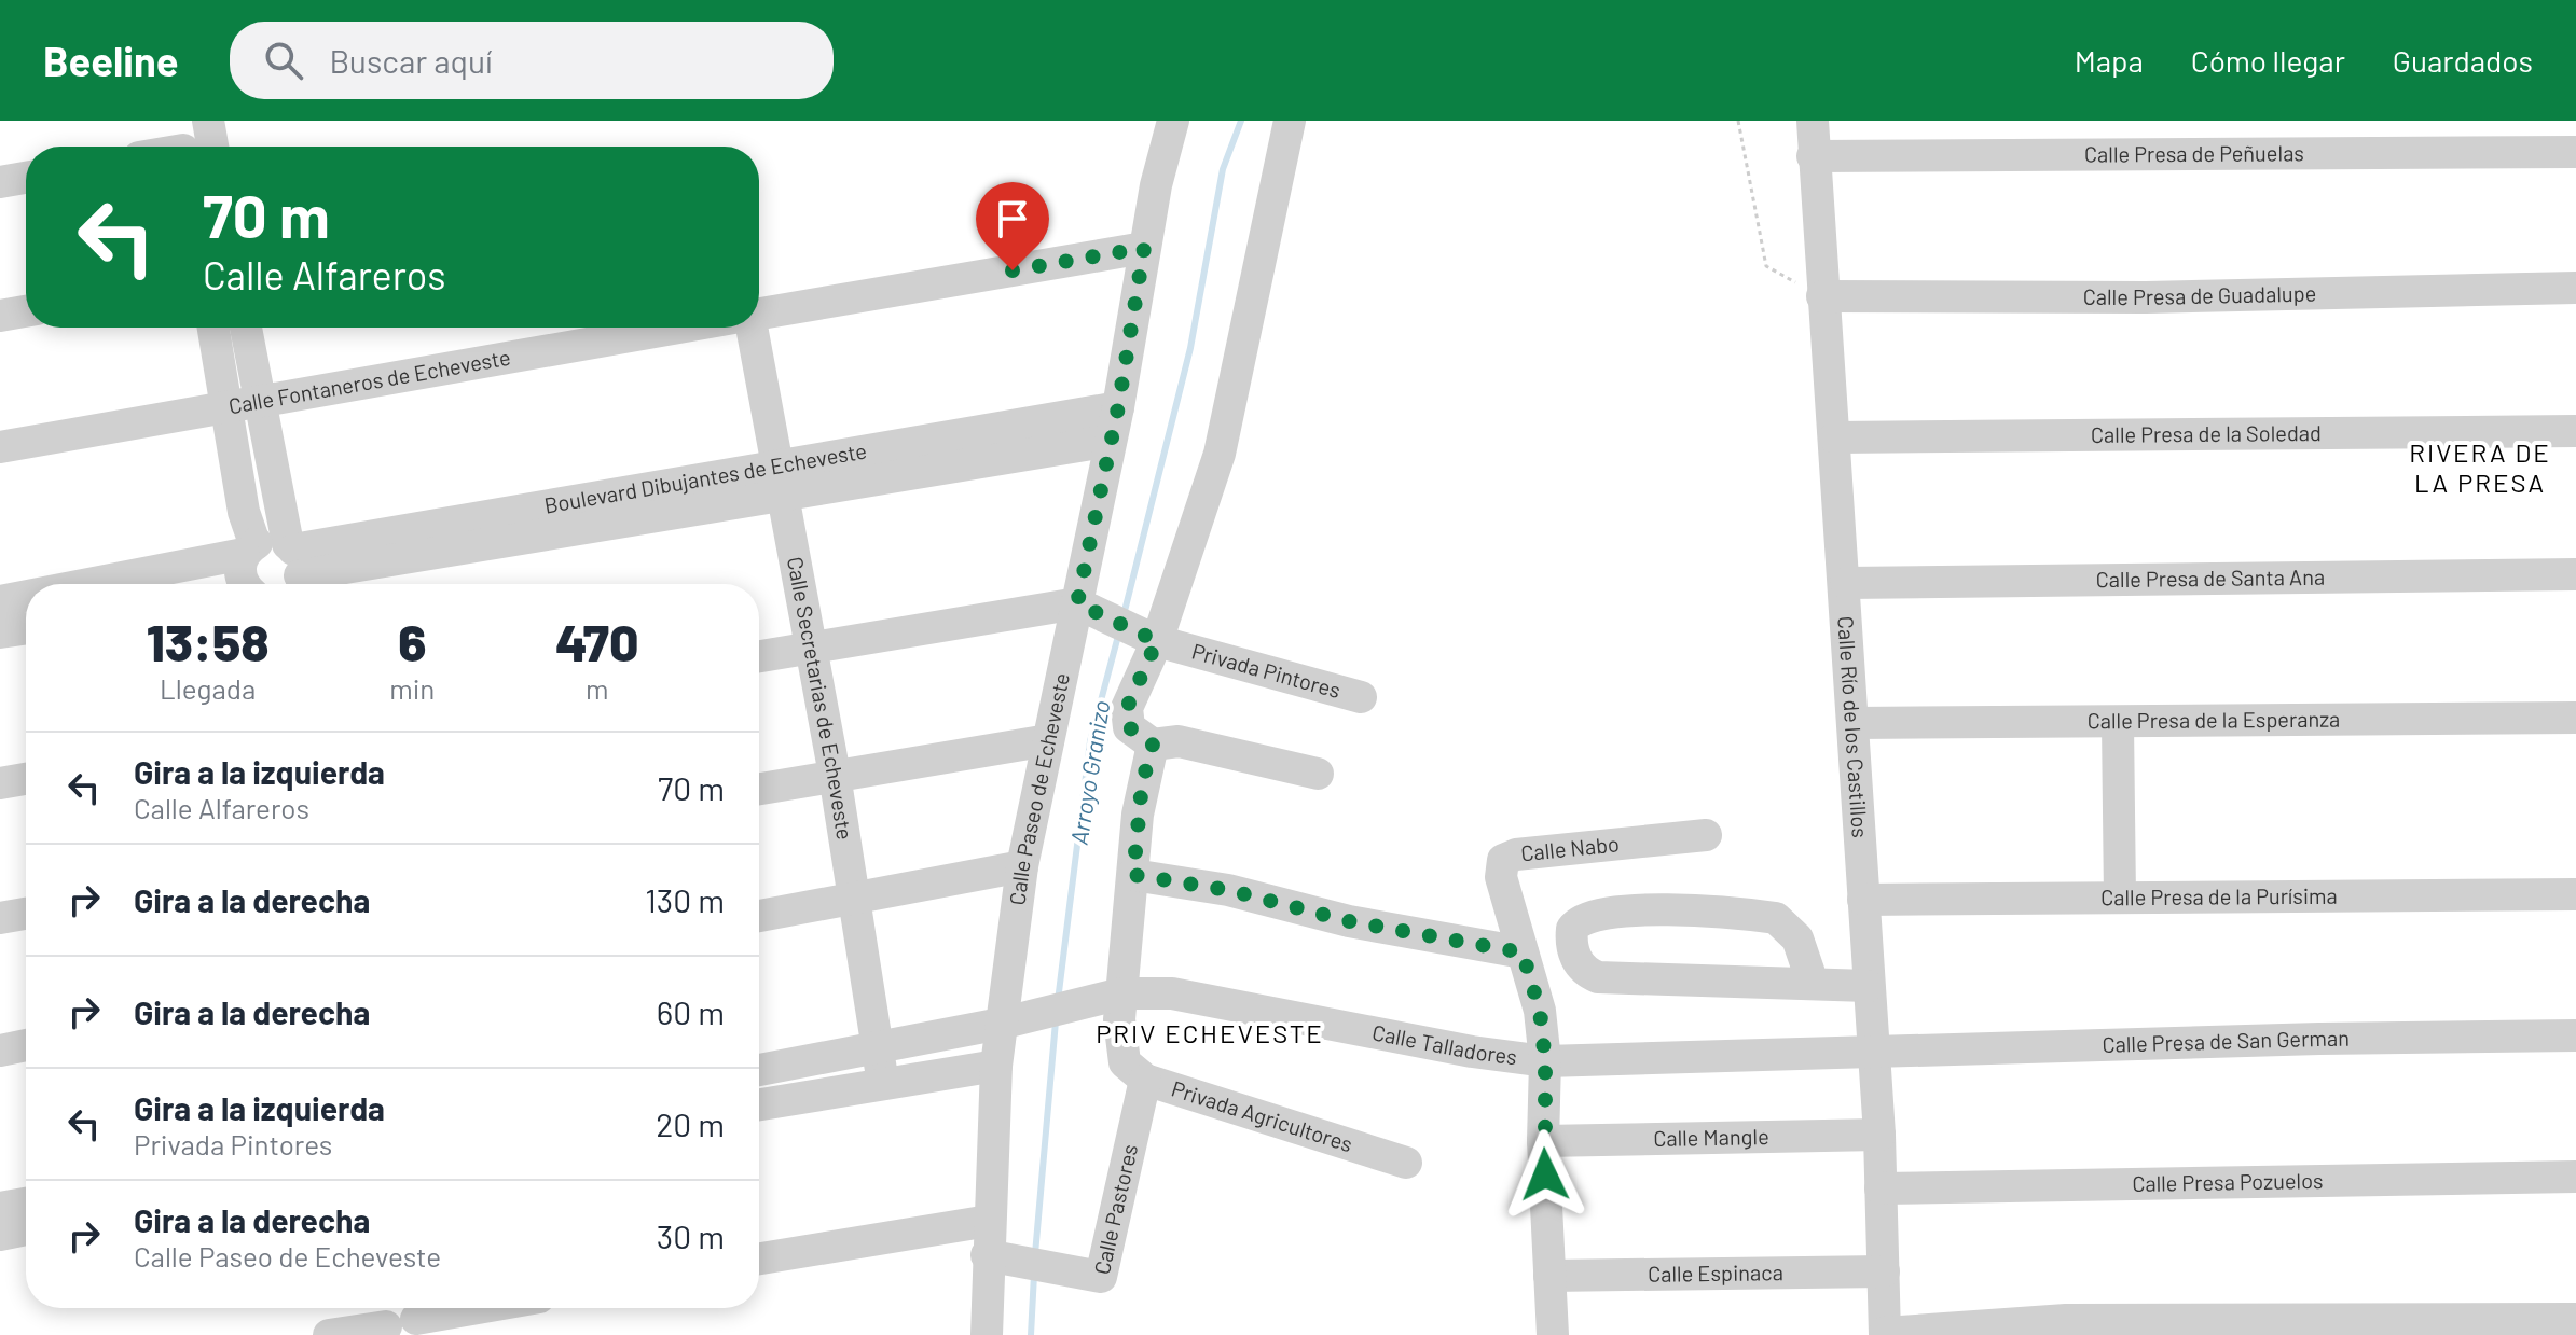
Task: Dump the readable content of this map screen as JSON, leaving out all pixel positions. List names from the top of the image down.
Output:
{
  "streets": {
    "street": [
      "Calle Presa de Peñuelas",
      "Calle Presa de Guadalupe",
      "Calle Fontaneros de Echeveste",
      "Calle Presa de la Soledad",
      "Boulevard Dibujantes de Echeveste",
      "Calle Presa de Santa Ana",
      "Privada Pintores",
      "Calle Secretarias de Echeveste",
      "Calle Presa de la Esperanza",
      "Calle Río de los Castillos",
      "Calle Paseo de Echeveste",
      "Calle Nabo",
      "Calle Presa de la Purísima",
      "Calle Presa de San German",
      "Calle Talladores",
      "Privada Agricultores",
      "Calle Mangle",
      "Calle Presa Pozuelos",
      "Calle Pastores",
      "Calle Espinaca"
    ]
  },
  "crossings": [
    ["Calle Presa de Peñuelas", "Calle Río de los Castillos"],
    ["Calle Presa de Guadalupe", "Calle Río de los Castillos"],
    ["Calle Presa de la Soledad", "Calle Río de los Castillos"],
    ["Boulevard Dibujantes de Echeveste", "Calle Secretarias de Echeveste"],
    ["Boulevard Dibujantes de Echeveste", "Calle Paseo de Echeveste"],
    ["Calle Presa de Santa Ana", "Calle Río de los Castillos"],
    ["Privada Pintores", "Calle Paseo de Echeveste"],
    ["Calle Secretarias de Echeveste", "Calle Talladores"],
    ["Calle Presa de la Esperanza", "Calle Río de los Castillos"],
    ["Calle Río de los Castillos", "Calle Presa de la Purísima"],
    ["Calle Río de los Castillos", "Calle Presa de San German"],
    ["Calle Río de los Castillos", "Calle Talladores"],
    ["Calle Río de los Castillos", "Calle Mangle"],
    ["Calle Río de los Castillos", "Calle Presa Pozuelos"],
    ["Calle Río de los Castillos", "Calle Espinaca"],
    ["Calle Paseo de Echeveste", "Calle Talladores"],
    ["Calle Paseo de Echeveste", "Calle Pastores"],
    ["Calle Nabo", "Calle Talladores"],
    ["Calle Nabo", "Calle Mangle"],
    ["Calle Nabo", "Calle Espinaca"],
    ["Calle Presa de San German", "Calle Talladores"],
    ["Privada Agricultores", "Calle Pastores"]
  ],
  "districts": ["RIVERA DE LA PRESA", "PRIV ECHEVESTE"],
  "water": ["Arroyo Granizo"],
  "page": {
    "header": "Beeline",
    "search": "Buscar aquí",
    "nav": ["Mapa", "Cómo llegar", "Guardados"],
    "turn": ["70 m", "Calle Alfareros"],
    "eta": [
      "13:58",
      "Llegada",
      "6",
      "min",
      "470",
      "m"
    ],
    "list": [
      {
        "name": "Gira a la izquierda",
        "note": "Calle Alfareros",
        "value": "70 m"
      },
      {
        "name": "Gira a la derecha",
        "value": "130 m"
      },
      {
        "name": "Gira a la derecha",
        "value": "60 m"
      },
      {
        "name": "Gira a la izquierda",
        "note": "Privada Pintores",
        "value": "20 m"
      },
      {
        "name": "Gira a la derecha",
        "note": "Calle Paseo de Echeveste",
        "value": "30 m"
      }
    ]
  }
}
